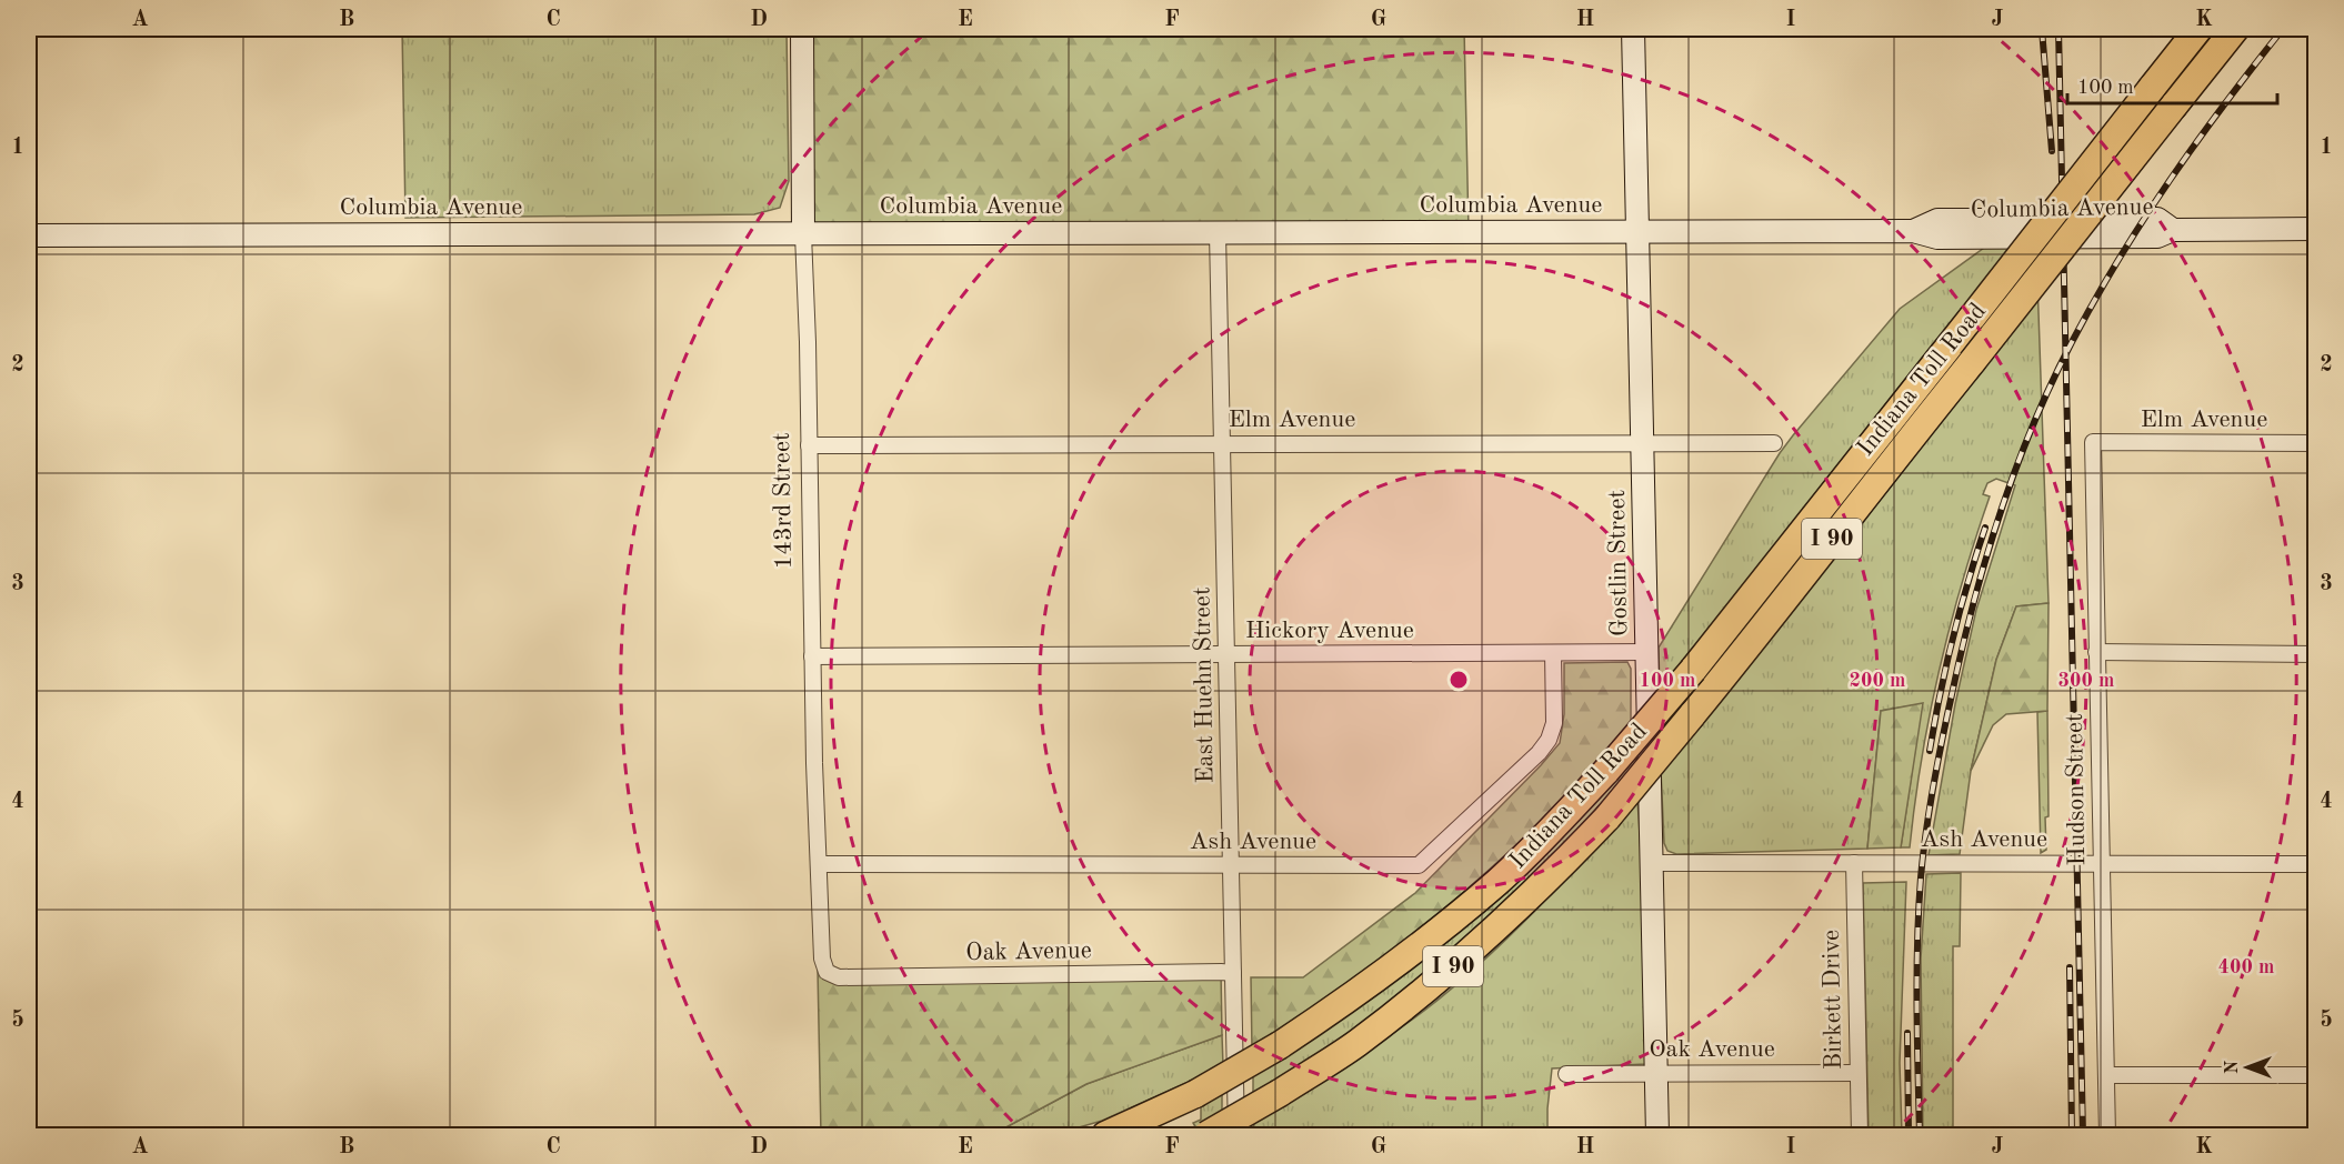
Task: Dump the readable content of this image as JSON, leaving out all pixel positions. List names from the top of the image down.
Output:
{
  "streets": {
    "highway": ["Indiana Toll Road", "I 90"],
    "street": [
      "Columbia Avenue",
      "Elm Avenue",
      "143rd Street",
      "Gostlin Street",
      "Hickory Avenue",
      "East Huehn Street",
      "Hudson Street",
      "Ash Avenue",
      "Oak Avenue",
      "Birkett Drive"
    ]
  },
  "crossings": [
    ["Columbia Avenue", "143rd Street"],
    ["Columbia Avenue", "Gostlin Street"],
    ["Columbia Avenue", "East Huehn Street"],
    ["Elm Avenue", "143rd Street"],
    ["Elm Avenue", "Gostlin Street"],
    ["Elm Avenue", "East Huehn Street"],
    ["Elm Avenue", "Hudson Street"],
    ["143rd Street", "Hickory Avenue"],
    ["143rd Street", "Ash Avenue"],
    ["143rd Street", "Oak Avenue"],
    ["Gostlin Street", "Hickory Avenue"],
    ["Gostlin Street", "Ash Avenue"],
    ["Gostlin Street", "Oak Avenue"],
    ["Hickory Avenue", "East Huehn Street"],
    ["Hickory Avenue", "Ash Avenue"],
    ["East Huehn Street", "Ash Avenue"],
    ["East Huehn Street", "Oak Avenue"],
    ["Hudson Street", "Ash Avenue"],
    ["Ash Avenue", "Birkett Drive"],
    ["Oak Avenue", "Birkett Drive"]
  ],
  "scale_bar": "100 m",
  "north": "left",
  "grid": {
    "columns": [
      "A",
      "B",
      "C",
      "D",
      "E",
      "F",
      "G",
      "H",
      "I",
      "J",
      "K"
    ],
    "rows": [
      "1",
      "2",
      "3",
      "4",
      "5"
    ]
  },
  "rings": [
    "100 m",
    "200 m",
    "300 m",
    "400 m"
  ]
}
